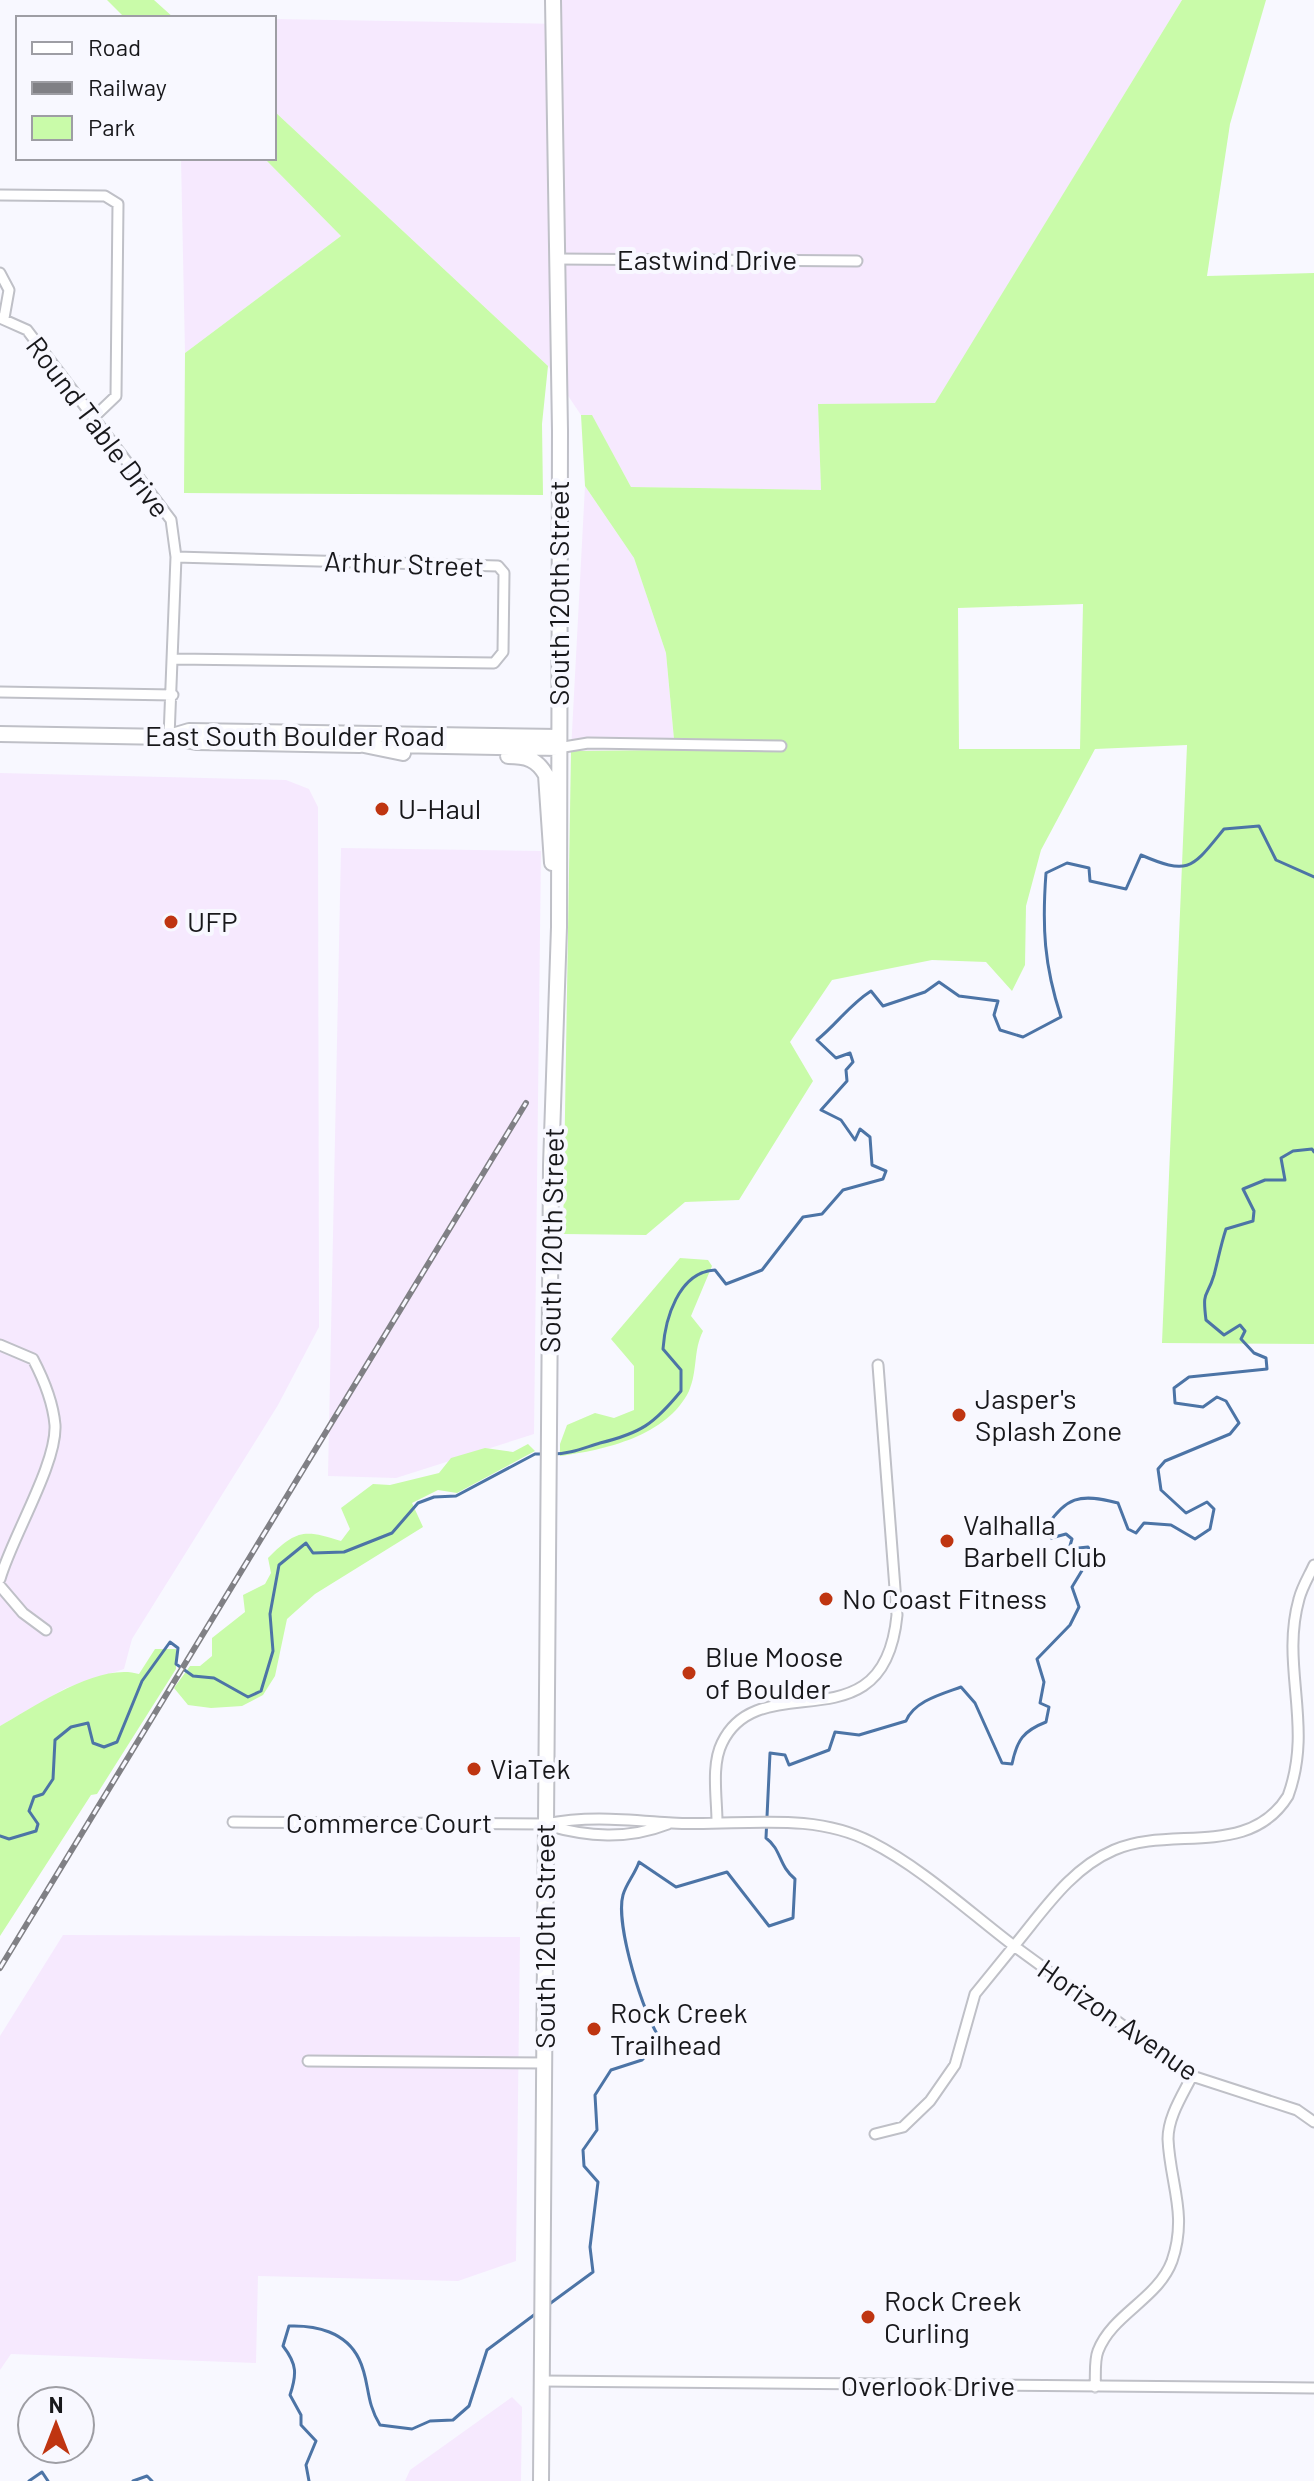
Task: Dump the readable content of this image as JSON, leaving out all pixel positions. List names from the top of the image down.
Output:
{
  "streets": {
    "main road": ["South 120th Street", "East South Boulder Road"],
    "street": [
      "Eastwind Drive",
      "Round Table Drive",
      "Arthur Street",
      "Commerce Court",
      "Horizon Avenue",
      "Overlook Drive"
    ]
  },
  "crossings": [
    ["Eastwind Drive", "South 120th Street"],
    ["Round Table Drive", "Arthur Street"],
    ["Round Table Drive", "East South Boulder Road"],
    ["South 120th Street", "East South Boulder Road"],
    ["South 120th Street", "Commerce Court"],
    ["South 120th Street", "Horizon Avenue"],
    ["South 120th Street", "Overlook Drive"],
    ["Commerce Court", "Horizon Avenue"]
  ],
  "places": [
    "U-Haul",
    "UFP",
    "Jasper's Splash Zone",
    "Valhalla Barbell Club",
    "No Coast Fitness",
    "Blue Moose of Boulder",
    "ViaTek",
    "Rock Creek Trailhead",
    "Rock Creek Curling"
  ],
  "legend": ["Road", "Railway", "Park"],
  "north": "top"
}
